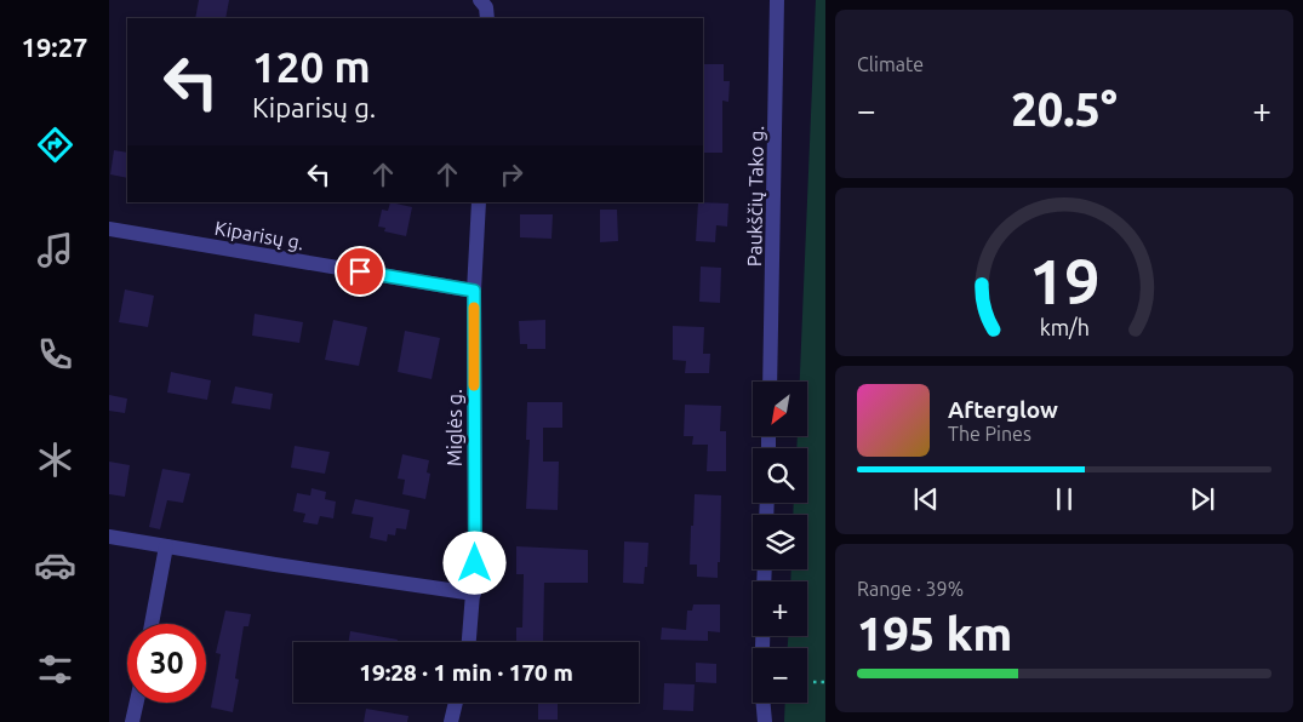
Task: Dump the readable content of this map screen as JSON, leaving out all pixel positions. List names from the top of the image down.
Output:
{
  "streets": {
    "street": ["Paukščių Tako g.", "Kiparisų g.", "Miglės g."]
  },
  "crossings": [
    ["Kiparisų g.", "Miglės g."]
  ],
  "north": "bottom left",
  "page": {
    "tabs": "19:27",
    "tile": [
      "Climate",
      ["Range · 39%", "195 km"]
    ],
    "turn": ["120 m", "Kiparisų g."],
    "heat": ["−", "20.5°", "+"],
    "map_buttons": ["+", "−"],
    "song": ["Afterglow", "The Pines"],
    "limit": "30",
    "trip": "19:28 · 1 min · 170 m",
    "gauge": ["19", "km/h"]
  }
}
